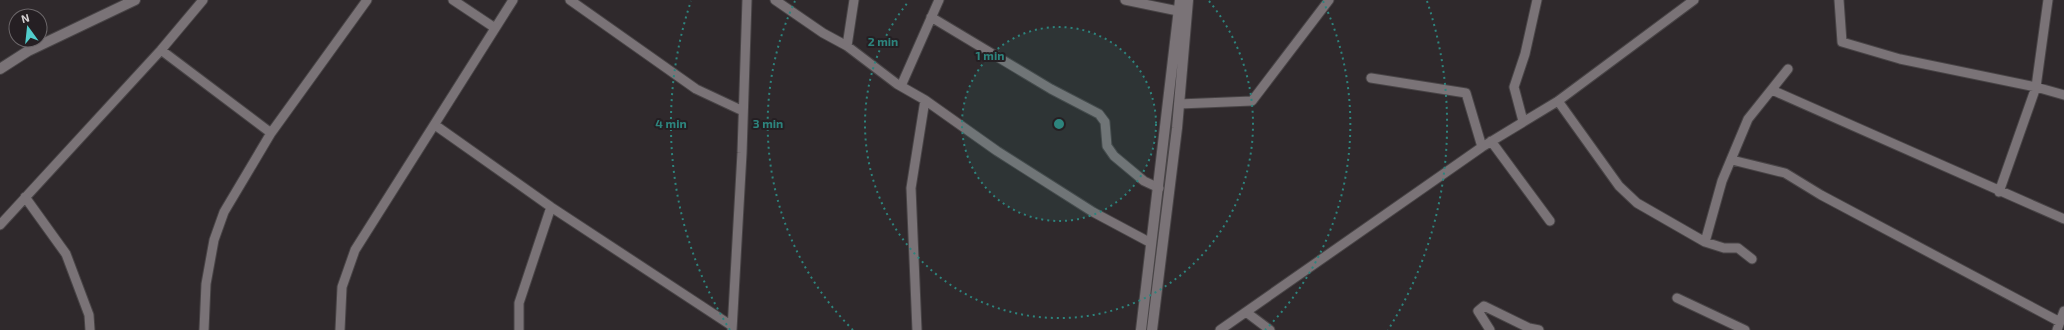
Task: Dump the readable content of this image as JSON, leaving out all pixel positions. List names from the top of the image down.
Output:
{
  "north": "top",
  "rings": [
    "2 min",
    "1 min",
    "4 min",
    "3 min"
  ]
}
